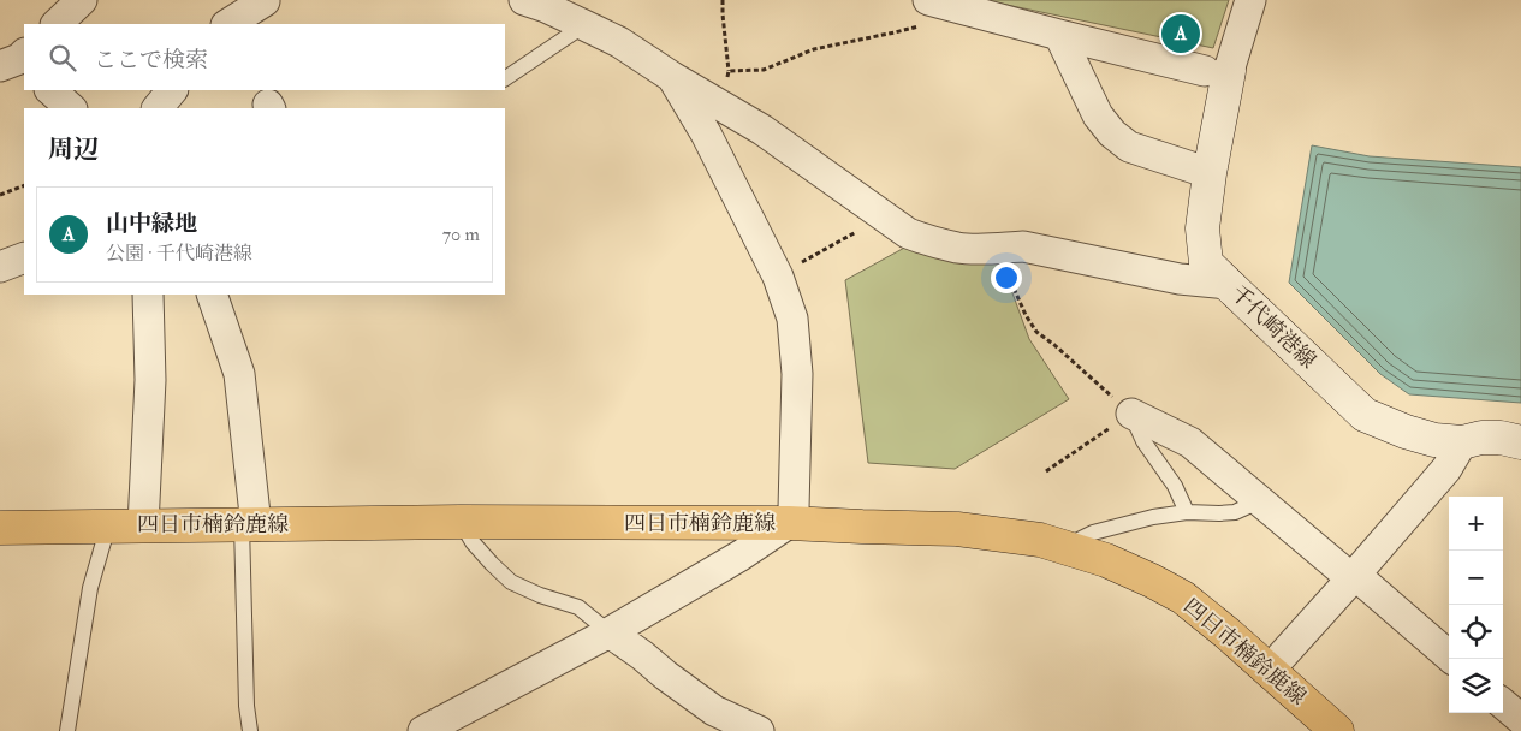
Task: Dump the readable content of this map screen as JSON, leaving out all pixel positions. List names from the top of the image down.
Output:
{
  "streets": {
    "main road": ["千代崎港線", "四日市楠鈴鹿線"]
  },
  "page": {
    "pins": "A",
    "search": "ここで検索",
    "heading": "周辺",
    "list": [
      {
        "mark": "A",
        "name": "山中緑地",
        "note": "公園 · 千代崎港線",
        "value": "70 m"
      }
    ],
    "map_buttons": ["+", "−"]
  }
}
